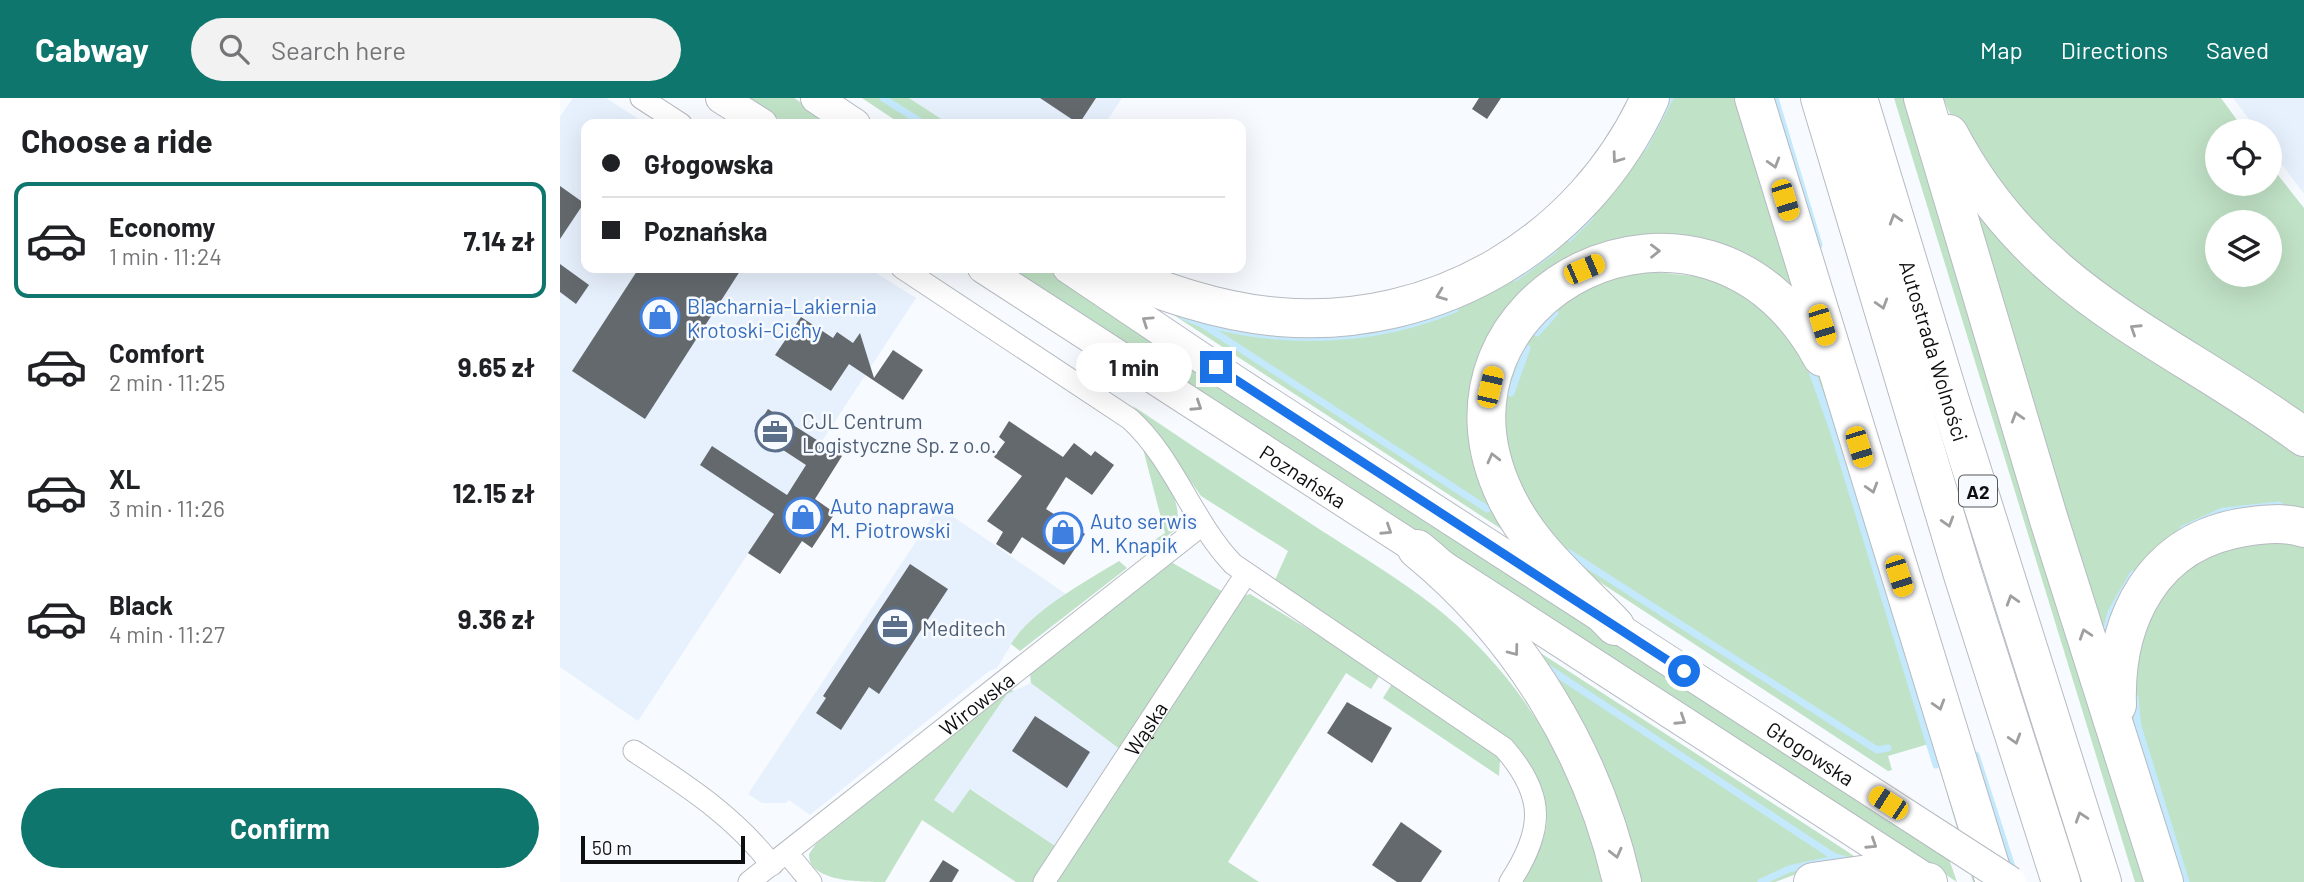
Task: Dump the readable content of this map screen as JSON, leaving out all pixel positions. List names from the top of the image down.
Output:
{
  "streets": {
    "highway": ["Autostrada Wolności", "A2"],
    "main road": ["Poznańska", "Głogowska"],
    "street": ["Wirowska", "Wąska"]
  },
  "crossings": [
    ["Poznańska", "Głogowska"]
  ],
  "places": {
    "shop": ["Blacharnia-Lakiernia Krotoski-Cichy", "Auto naprawa M. Piotrowski", "Auto serwis M. Knapik"],
    "office": ["CJL Centrum Logistyczne Sp. z o.o.", "Meditech"]
  },
  "scale_bar": "50 m",
  "page": {
    "header": "Cabway",
    "search": "Search here",
    "nav": ["Map", "Directions", "Saved"],
    "heading": "Choose a ride",
    "banner": ["Głogowska", "Poznańska"],
    "list": [
      {
        "name": "Economy",
        "note": "1 min · 11:24",
        "value": "7.14 zł"
      },
      {
        "name": "Comfort",
        "note": "2 min · 11:25",
        "value": "9.65 zł"
      },
      {
        "name": "XL",
        "note": "3 min · 11:26",
        "value": "12.15 zł"
      },
      {
        "name": "Black",
        "note": "4 min · 11:27",
        "value": "9.36 zł"
      }
    ],
    "bubble": "1 min",
    "buttons": "Confirm",
    "scale": "50 m"
  }
}
